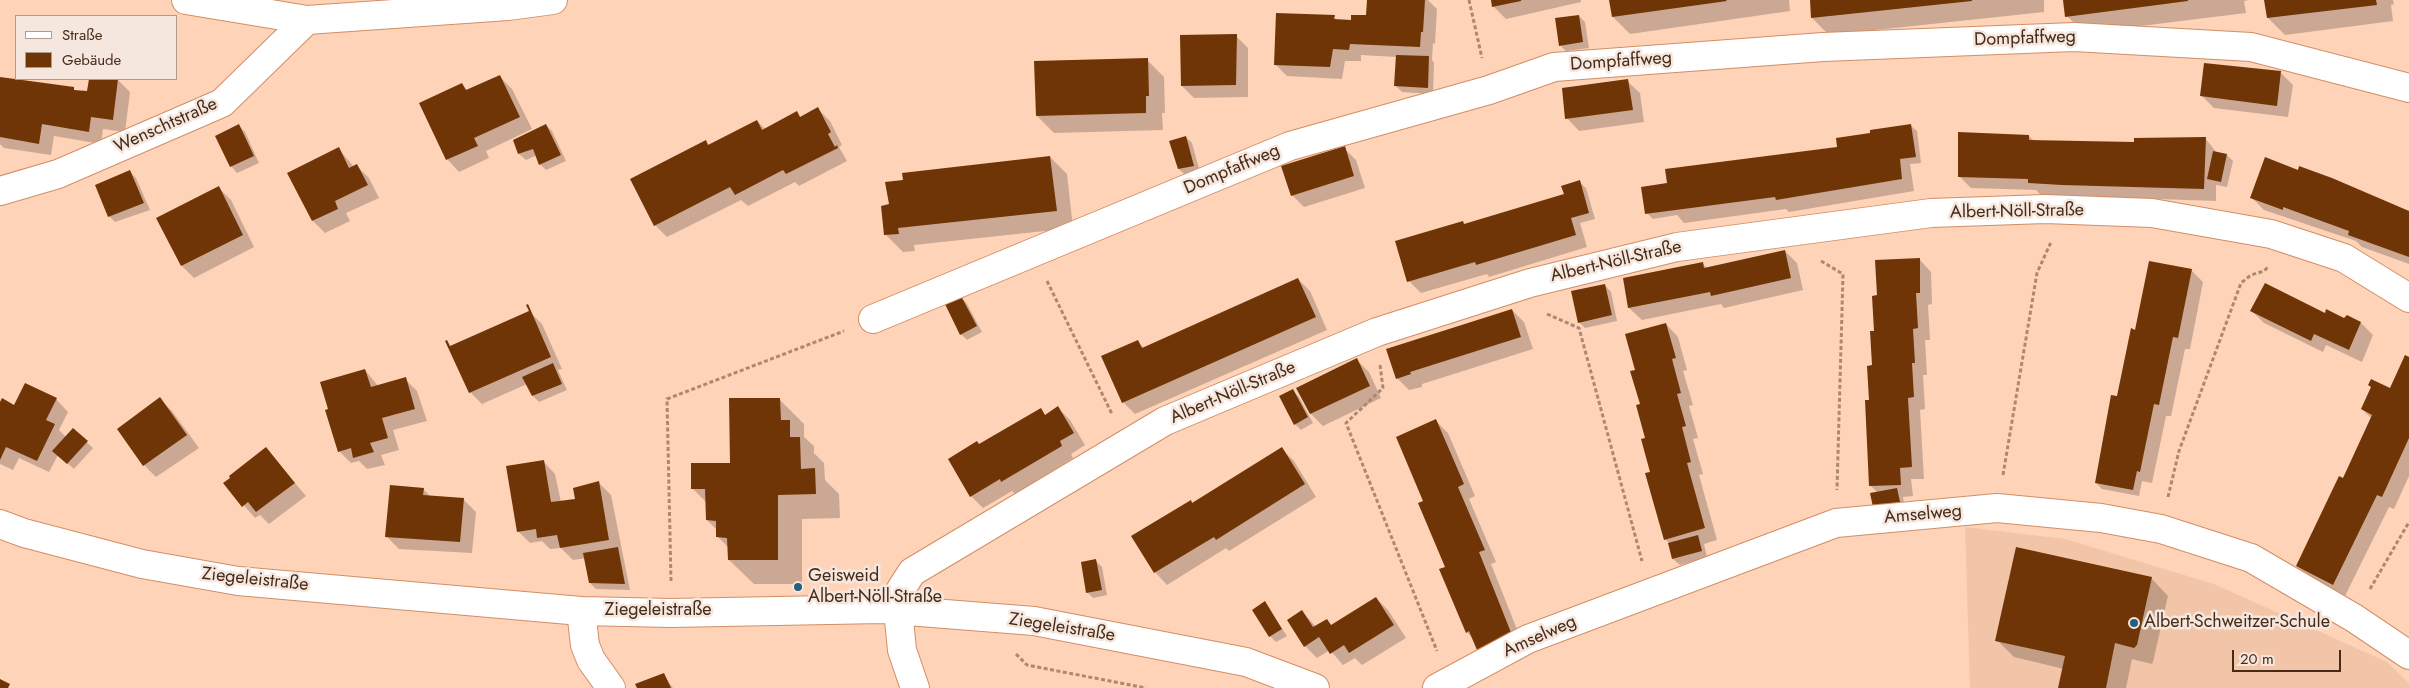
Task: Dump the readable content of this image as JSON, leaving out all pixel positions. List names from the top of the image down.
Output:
{
  "streets": {
    "street": [
      "Dompfaffweg",
      "Wenschtstraße",
      "Albert-Nöll-Straße",
      "Amselweg",
      "Ziegeleistraße"
    ]
  },
  "crossings": [
    ["Albert-Nöll-Straße", "Ziegeleistraße"]
  ],
  "places": ["Geisweid Albert-Nöll-Straße", "Albert-Schweitzer-Schule"],
  "legend": ["Straße", "Gebäude"],
  "scale_bar": "20 m"
}
